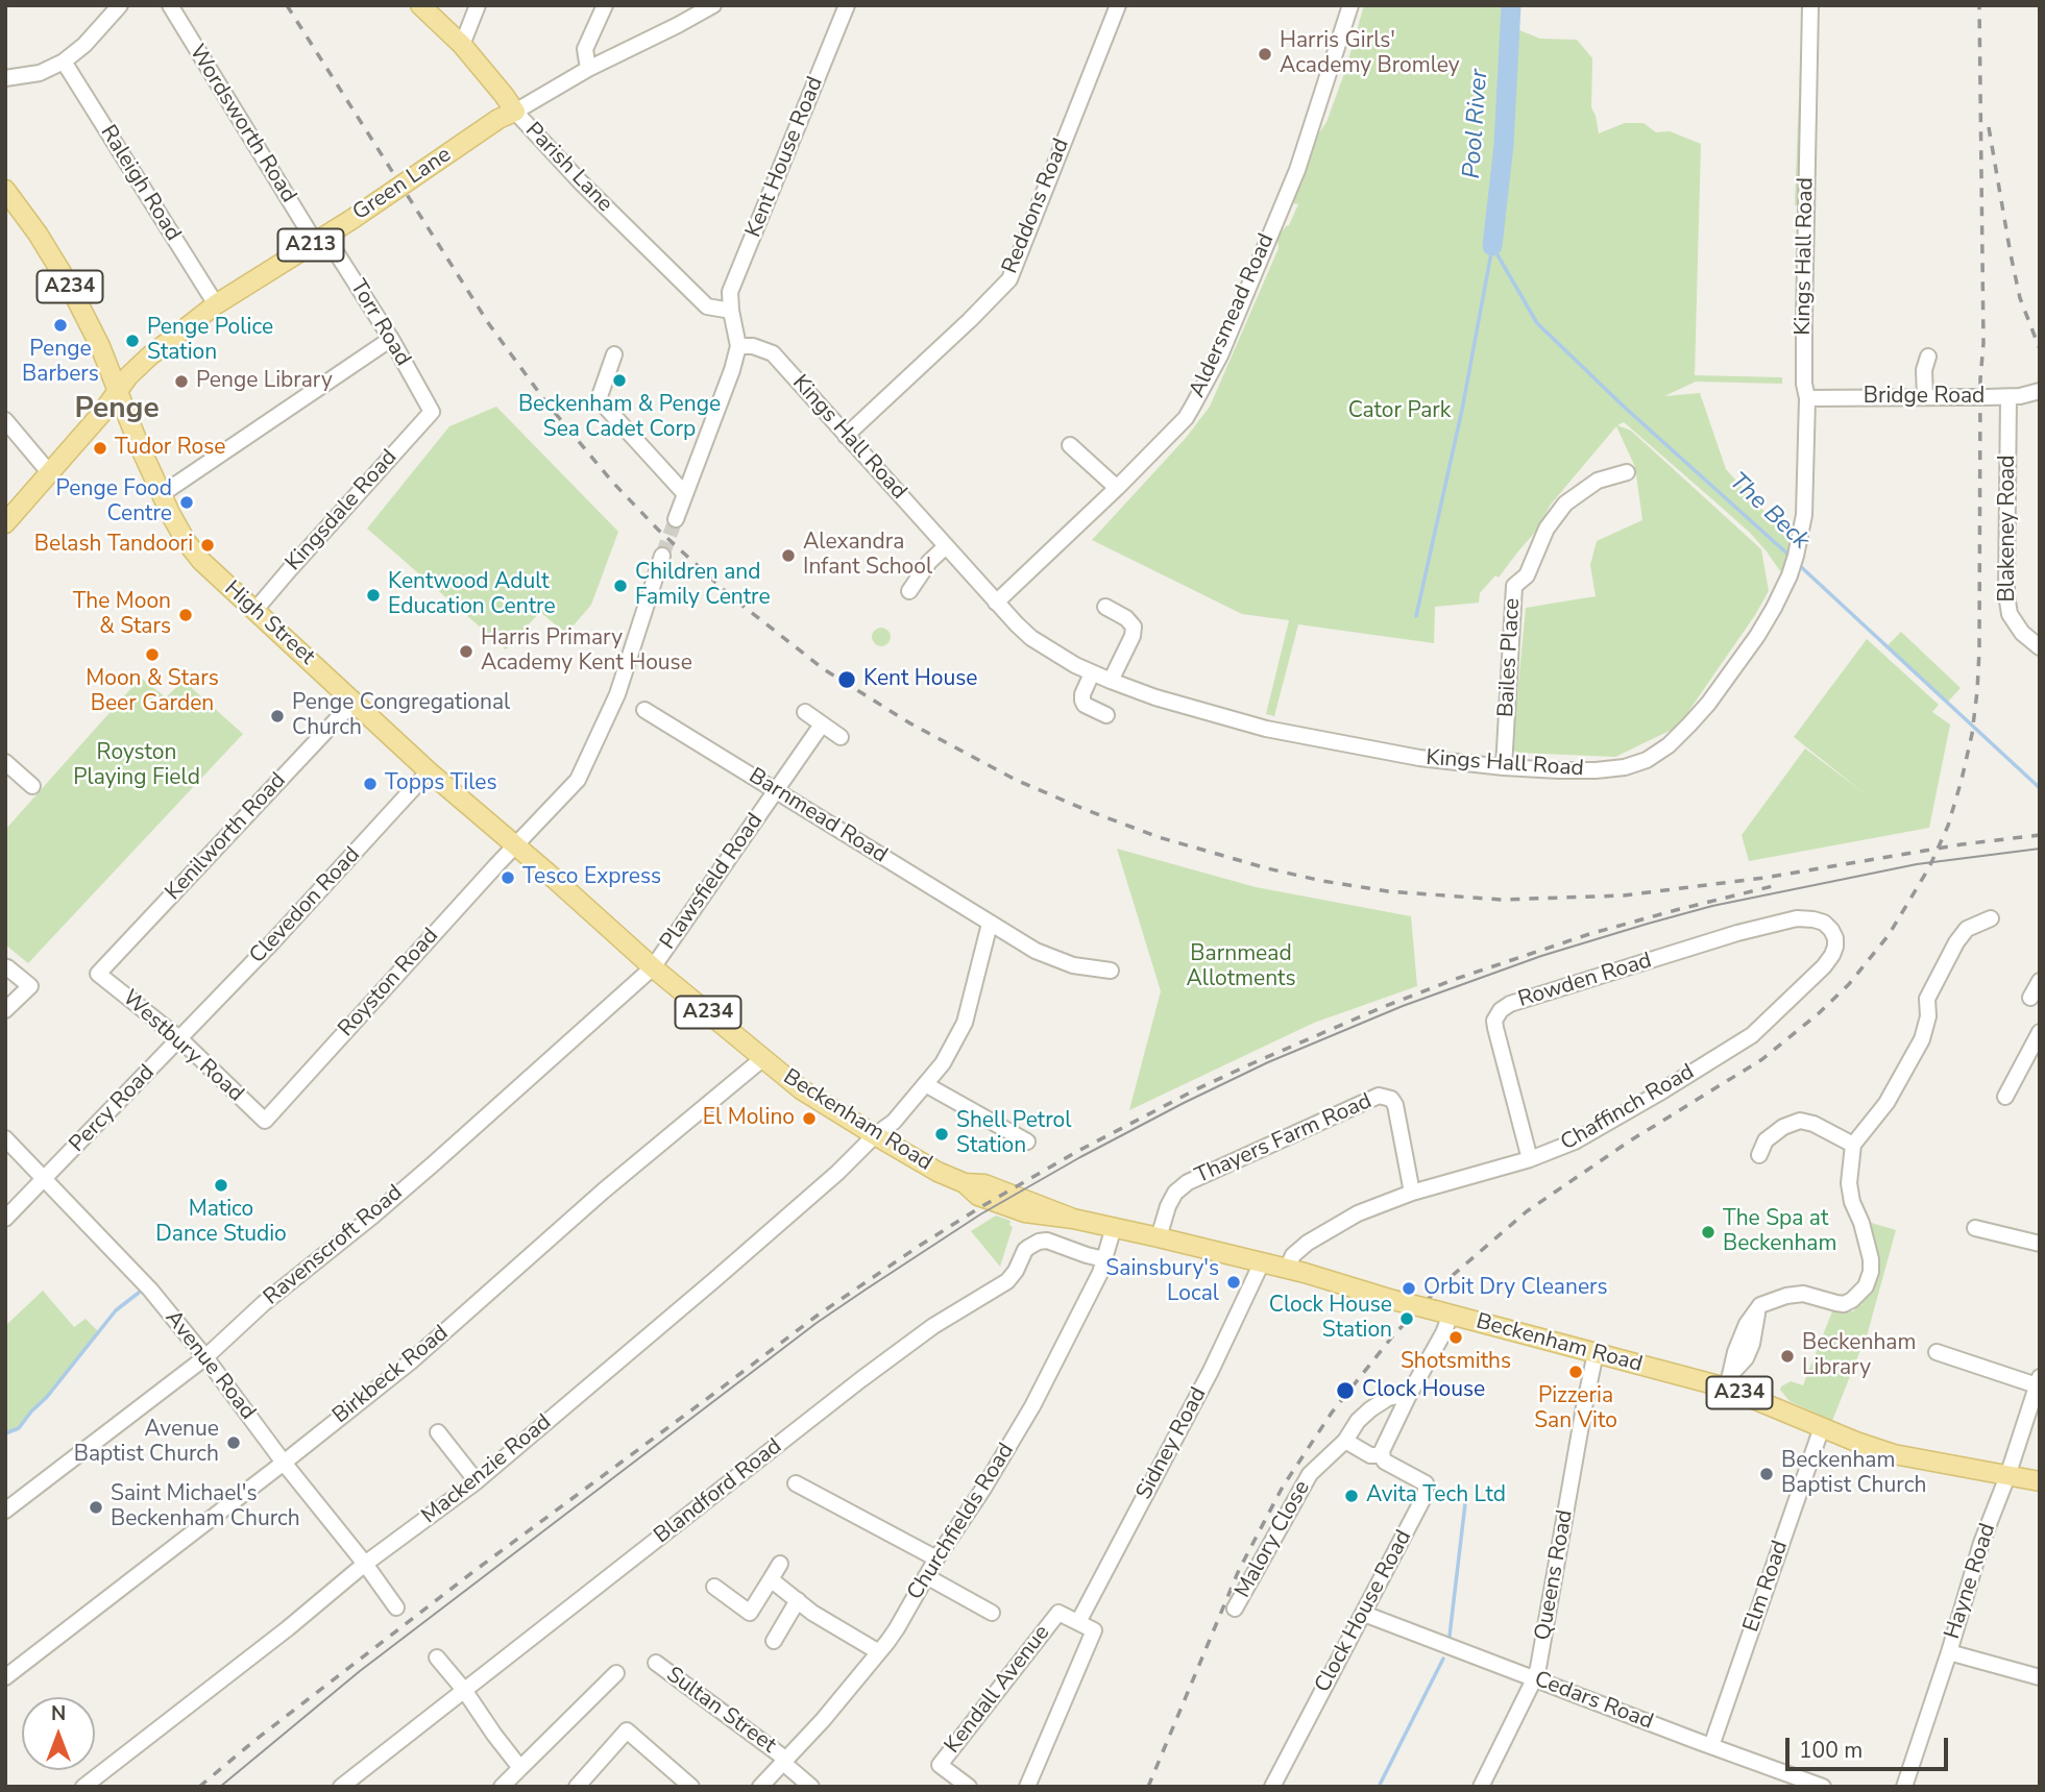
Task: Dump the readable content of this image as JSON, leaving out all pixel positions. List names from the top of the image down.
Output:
{
  "streets": {
    "main road": [
      "Parish Lane",
      "Green Lane",
      "A213",
      "A234",
      "High Street",
      "Beckenham Road"
    ],
    "street": [
      "Wordsworth Road",
      "Kent House Road",
      "Raleigh Road",
      "Reddons Road",
      "Kings Hall Road",
      "Aldersmead Road",
      "Torr Road",
      "Bridge Road",
      "Kingsdale Road",
      "Blakeney Road",
      "Bailes Place",
      "Barnmead Road",
      "Kenilworth Road",
      "Plawsfield Road",
      "Clevedon Road",
      "Rowden Road",
      "Royston Road",
      "Westbury Road",
      "Chaffinch Road",
      "Percy Road",
      "Thayers Farm Road",
      "Ravenscroft Road",
      "Avenue Road",
      "Birkbeck Road",
      "Sidney Road",
      "Mackenzie Road",
      "Blandford Road",
      "Churchfields Road",
      "Malory Close",
      "Queens Road",
      "Hayne Road",
      "Elm Road",
      "Clock House Road",
      "Kendall Avenue",
      "Cedars Road",
      "Sultan Street"
    ]
  },
  "crossings": [
    ["Wordsworth Road", "Green Lane"],
    ["Wordsworth Road", "Torr Road"],
    ["Kent House Road", "Parish Lane"],
    ["Parish Lane", "Green Lane"],
    ["Raleigh Road", "Green Lane"],
    ["Green Lane", "A213"],
    ["Green Lane", "Torr Road"],
    ["Green Lane", "High Street"],
    ["Reddons Road", "Kings Hall Road"],
    ["A213", "High Street"],
    ["Kings Hall Road", "Aldersmead Road"],
    ["Kings Hall Road", "Bridge Road"],
    ["Kings Hall Road", "Bailes Place"],
    ["Torr Road", "Kingsdale Road"],
    ["Bridge Road", "Blakeney Road"],
    ["Kingsdale Road", "High Street"],
    ["High Street", "Kenilworth Road"],
    ["High Street", "Plawsfield Road"],
    ["High Street", "Clevedon Road"],
    ["High Street", "Royston Road"],
    ["High Street", "Beckenham Road"],
    ["High Street", "Ravenscroft Road"],
    ["Barnmead Road", "Plawsfield Road"],
    ["Kenilworth Road", "Westbury Road"],
    ["Plawsfield Road", "Beckenham Road"],
    ["Plawsfield Road", "Ravenscroft Road"],
    ["Clevedon Road", "Westbury Road"],
    ["Clevedon Road", "Percy Road"],
    ["Rowden Road", "Chaffinch Road"],
    ["Royston Road", "Westbury Road"],
    ["Westbury Road", "Percy Road"],
    ["Chaffinch Road", "Beckenham Road"],
    ["Chaffinch Road", "Thayers Farm Road"],
    ["Percy Road", "Avenue Road"],
    ["Beckenham Road", "Thayers Farm Road"],
    ["Beckenham Road", "Ravenscroft Road"],
    ["Beckenham Road", "Birkbeck Road"],
    ["Beckenham Road", "Sidney Road"],
    ["Beckenham Road", "Mackenzie Road"],
    ["Beckenham Road", "Churchfields Road"],
    ["Beckenham Road", "Queens Road"],
    ["Beckenham Road", "Hayne Road"],
    ["Beckenham Road", "Elm Road"],
    ["Ravenscroft Road", "Avenue Road"],
    ["Avenue Road", "Birkbeck Road"],
    ["Avenue Road", "Mackenzie Road"],
    ["Sidney Road", "Kendall Avenue"],
    ["Blandford Road", "Churchfields Road"],
    ["Churchfields Road", "Sultan Street"],
    ["Malory Close", "Clock House Road"],
    ["Queens Road", "Cedars Road"],
    ["Elm Road", "Cedars Road"],
    ["Clock House Road", "Cedars Road"]
  ],
  "districts": ["Penge"],
  "water": ["Pool River", "The Beck"],
  "parks": ["Cator Park", "Royston Playing Field", "Barnmead Allotments"],
  "places": [
    "Harris Girls' Academy Bromley",
    "Penge Barbers",
    "Penge Police Station",
    "Beckenham & Penge Sea Cadet Corp",
    "Penge Library",
    "Tudor Rose",
    "Penge Food Centre",
    "Belash Tandoori",
    "Alexandra Infant School",
    "Children and Family Centre",
    "Kentwood Adult Education Centre",
    "The Moon & Stars",
    "Harris Primary Academy Kent House",
    "Moon & Stars Beer Garden",
    "Kent House",
    "Penge Congregational Church",
    "Topps Tiles",
    "Tesco Express",
    "El Molino",
    "Shell Petrol Station",
    "Matico Dance Studio",
    "The Spa at Beckenham",
    "Sainsbury's Local",
    "Orbit Dry Cleaners",
    "Clock House Station",
    "Shotsmiths",
    "Beckenham Library",
    "Pizzeria San Vito",
    "Clock House",
    "Avenue Baptist Church",
    "Beckenham Baptist Church",
    "Avita Tech Ltd",
    "Saint Michael's Beckenham Church"
  ],
  "scale_bar": "100 m",
  "north": "top"
}
